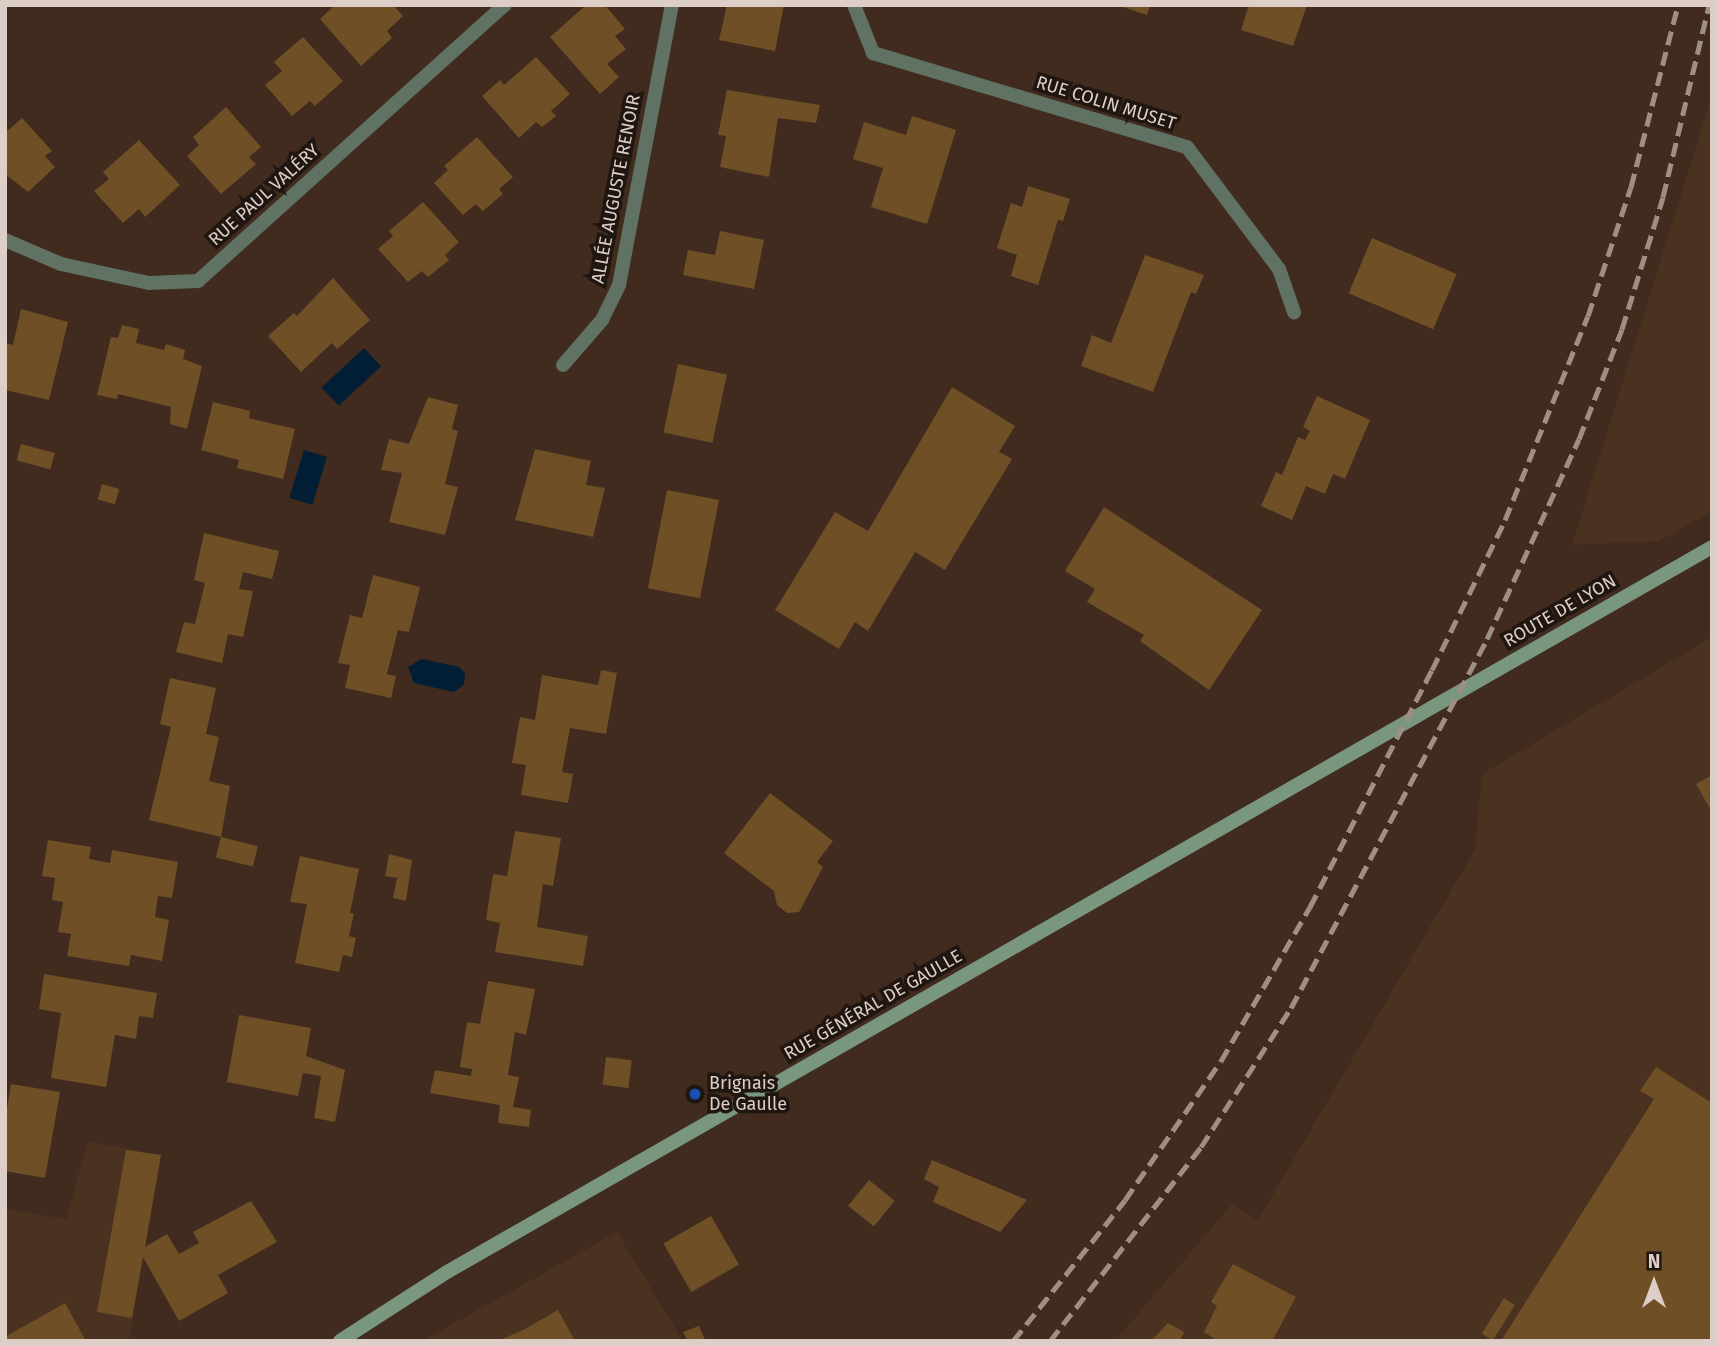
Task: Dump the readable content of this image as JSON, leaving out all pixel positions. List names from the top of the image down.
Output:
{
  "streets": {
    "main road": ["ROUTE DE LYON", "RUE GÉNÉRAL DE GAULLE"],
    "street": ["RUE COLIN MUSET", "ALLÉE AUGUSTE RENOIR", "RUE PAUL VALÉRY"]
  },
  "crossings": [
    ["ROUTE DE LYON", "RUE GÉNÉRAL DE GAULLE"]
  ],
  "places": ["Brignais De Gaulle"],
  "north": "top"
}
